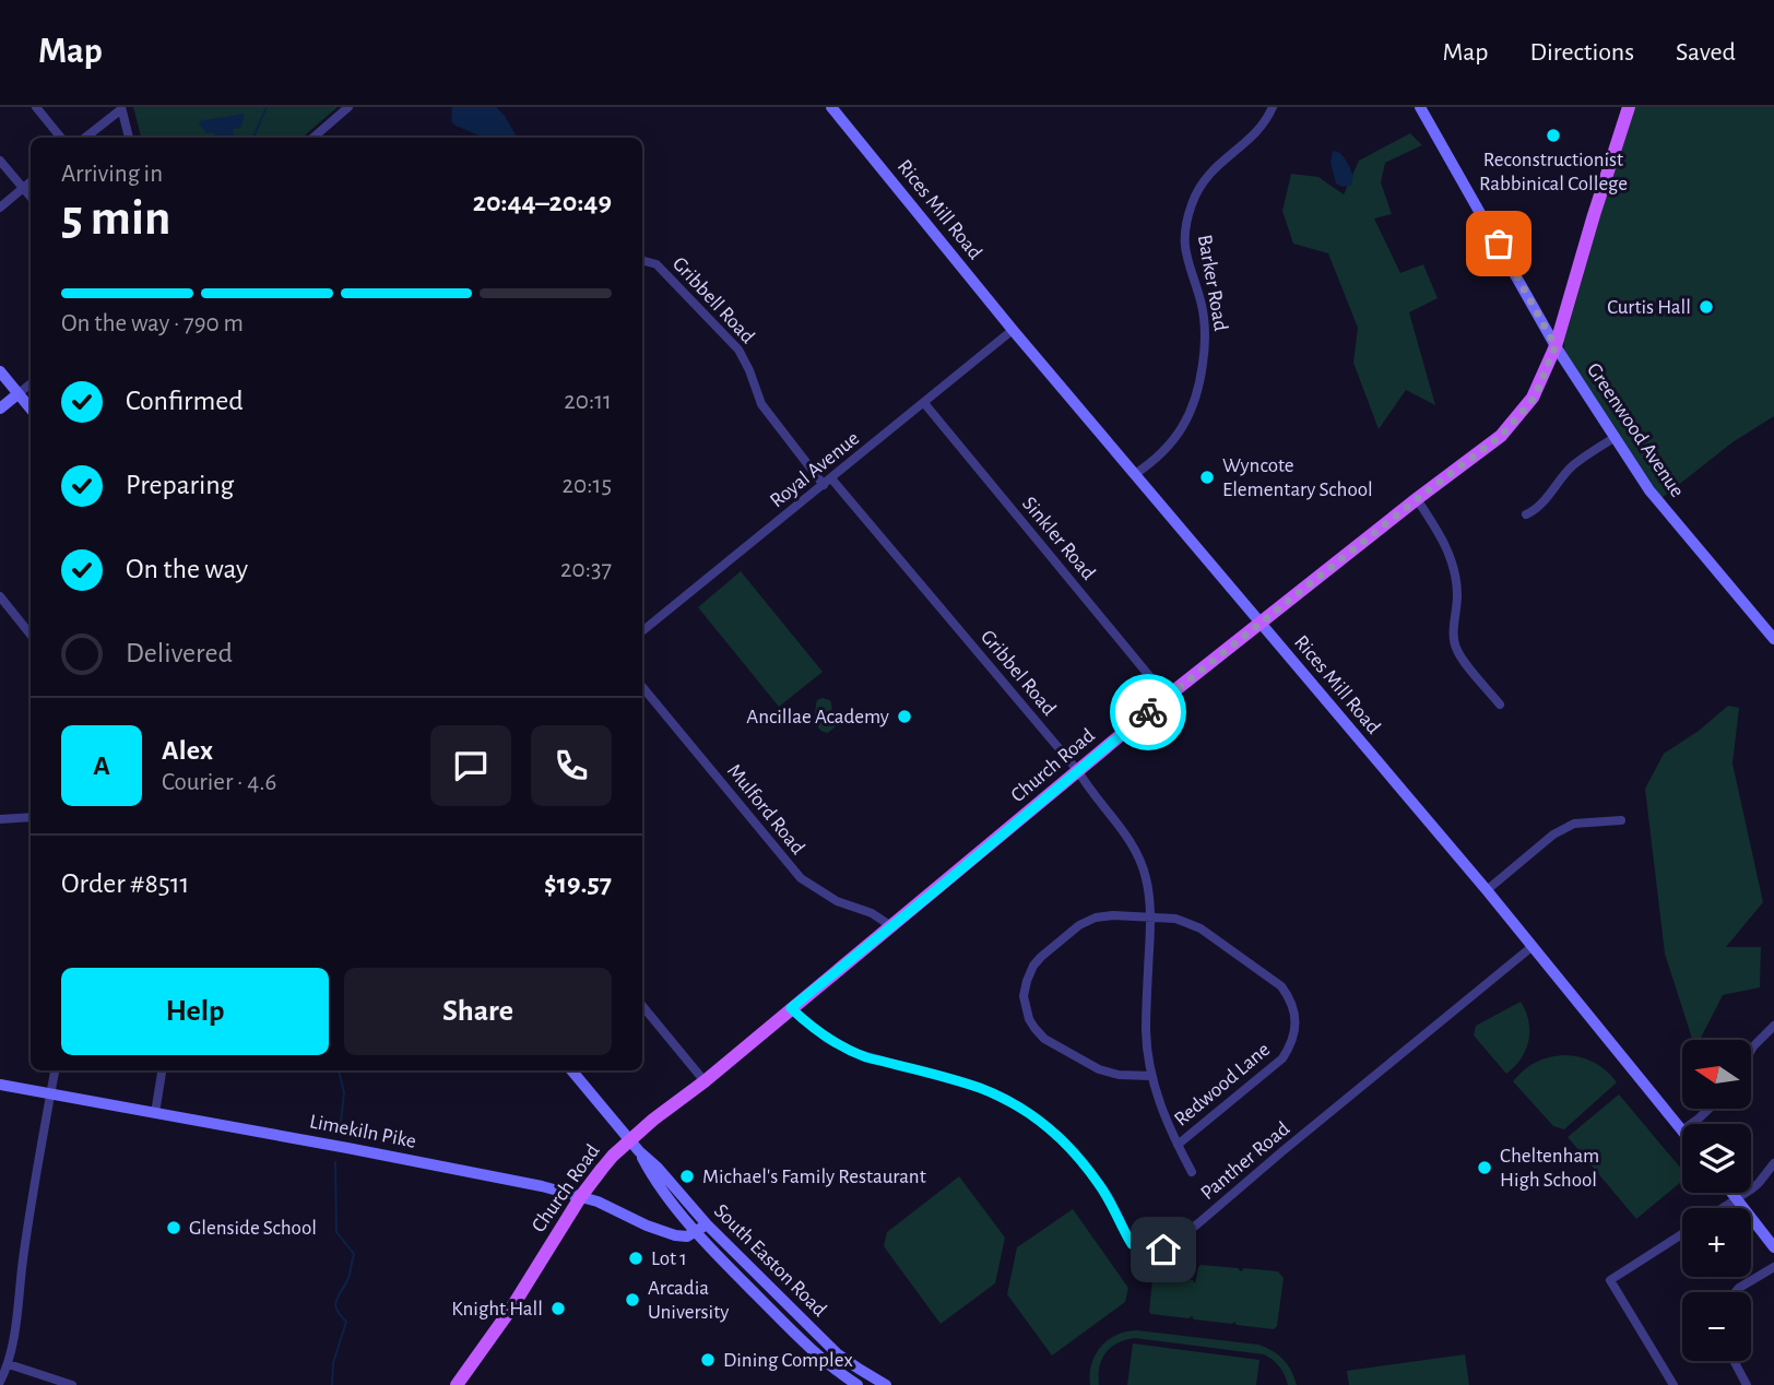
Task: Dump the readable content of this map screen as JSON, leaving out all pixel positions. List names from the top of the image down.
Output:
{
  "streets": {
    "main road": [
      "Rices Mill Road",
      "Greenwood Avenue",
      "Church Road",
      "Limekiln Pike",
      "South Easton Road"
    ],
    "street": [
      "Barker Road",
      "Gribbell Road",
      "Royal Avenue",
      "Sinkler Road",
      "Gribbel Road",
      "Mulford Road",
      "Redwood Lane",
      "Panther Road"
    ]
  },
  "crossings": [
    ["Rices Mill Road", "Barker Road"],
    ["Rices Mill Road", "Royal Avenue"],
    ["Rices Mill Road", "Church Road"],
    ["Rices Mill Road", "Panther Road"],
    ["Gribbell Road", "Royal Avenue"],
    ["Gribbell Road", "Gribbel Road"],
    ["Greenwood Avenue", "Church Road"],
    ["Royal Avenue", "Sinkler Road"],
    ["Royal Avenue", "Gribbel Road"],
    ["Sinkler Road", "Church Road"],
    ["Gribbel Road", "Church Road"],
    ["Gribbel Road", "Redwood Lane"],
    ["Church Road", "Mulford Road"],
    ["Church Road", "Limekiln Pike"],
    ["Church Road", "Panther Road"],
    ["Limekiln Pike", "South Easton Road"]
  ],
  "places": [
    "Reconstructionist Rabbinical College",
    "Curtis Hall",
    "Wyncote Elementary School",
    "Ancillae Academy",
    "Cheltenham High School",
    "Michael's Family Restaurant",
    "Glenside School",
    "Lot 1",
    "Arcadia University",
    "Knight Hall",
    "Dining Complex"
  ],
  "north": "left",
  "page": {
    "header": "Map",
    "nav": ["Map", "Directions", "Saved"],
    "heading": ["5 min", "Arriving in", "20:44–20:49"],
    "panel": [
      "Alex",
      "Courier · 4.6",
      "Order #8511",
      "$19.57"
    ],
    "bar": "On the way · 790 m",
    "list": [
      ["Confirmed", "20:11"],
      ["Preparing", "20:15"],
      ["On the way", "20:37"],
      "Delivered"
    ],
    "round": "A",
    "buttons": ["Help", "Share"],
    "map_buttons": ["+", "−"]
  }
}
